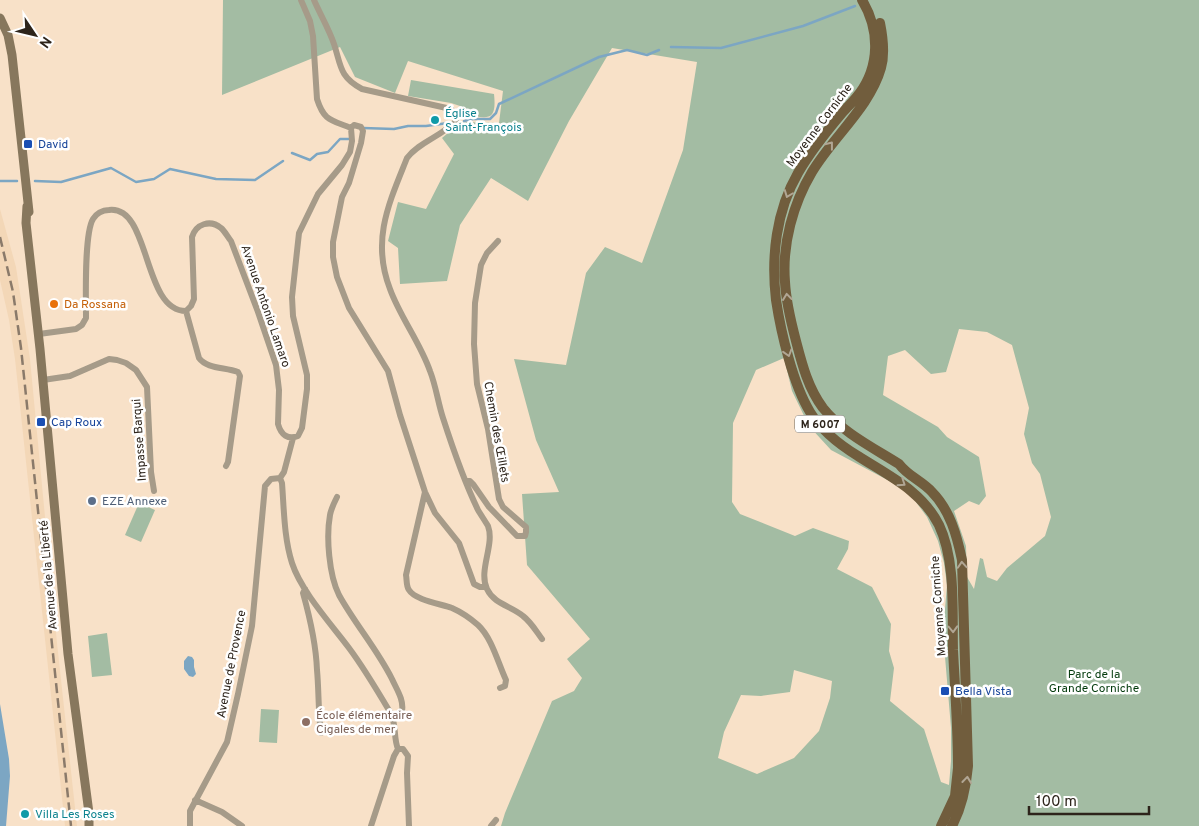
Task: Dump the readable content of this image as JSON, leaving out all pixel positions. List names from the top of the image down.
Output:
{
  "streets": {
    "main road": ["Moyenne Corniche", "M 6007", "Avenue de la Liberté"],
    "street": [
      "Avenue Antonio Lamaro",
      "Chemin des Œillets",
      "Impasse Barqui",
      "Avenue de Provence"
    ]
  },
  "crossings": [
    ["Avenue Antonio Lamaro", "Avenue de Provence"],
    ["Impasse Barqui", "Avenue de la Liberté"]
  ],
  "parks": ["Parc de la Grande Corniche"],
  "places": {
    "other": [
      "Église Saint-François",
      "Da Rossana",
      "EZE Annexe",
      "École élémentaire Cigales de mer",
      "Villa Les Roses"
    ],
    "transit": ["David", "Cap Roux", "Bella Vista"]
  },
  "scale_bar": "100 m",
  "north": "bottom right"
}
